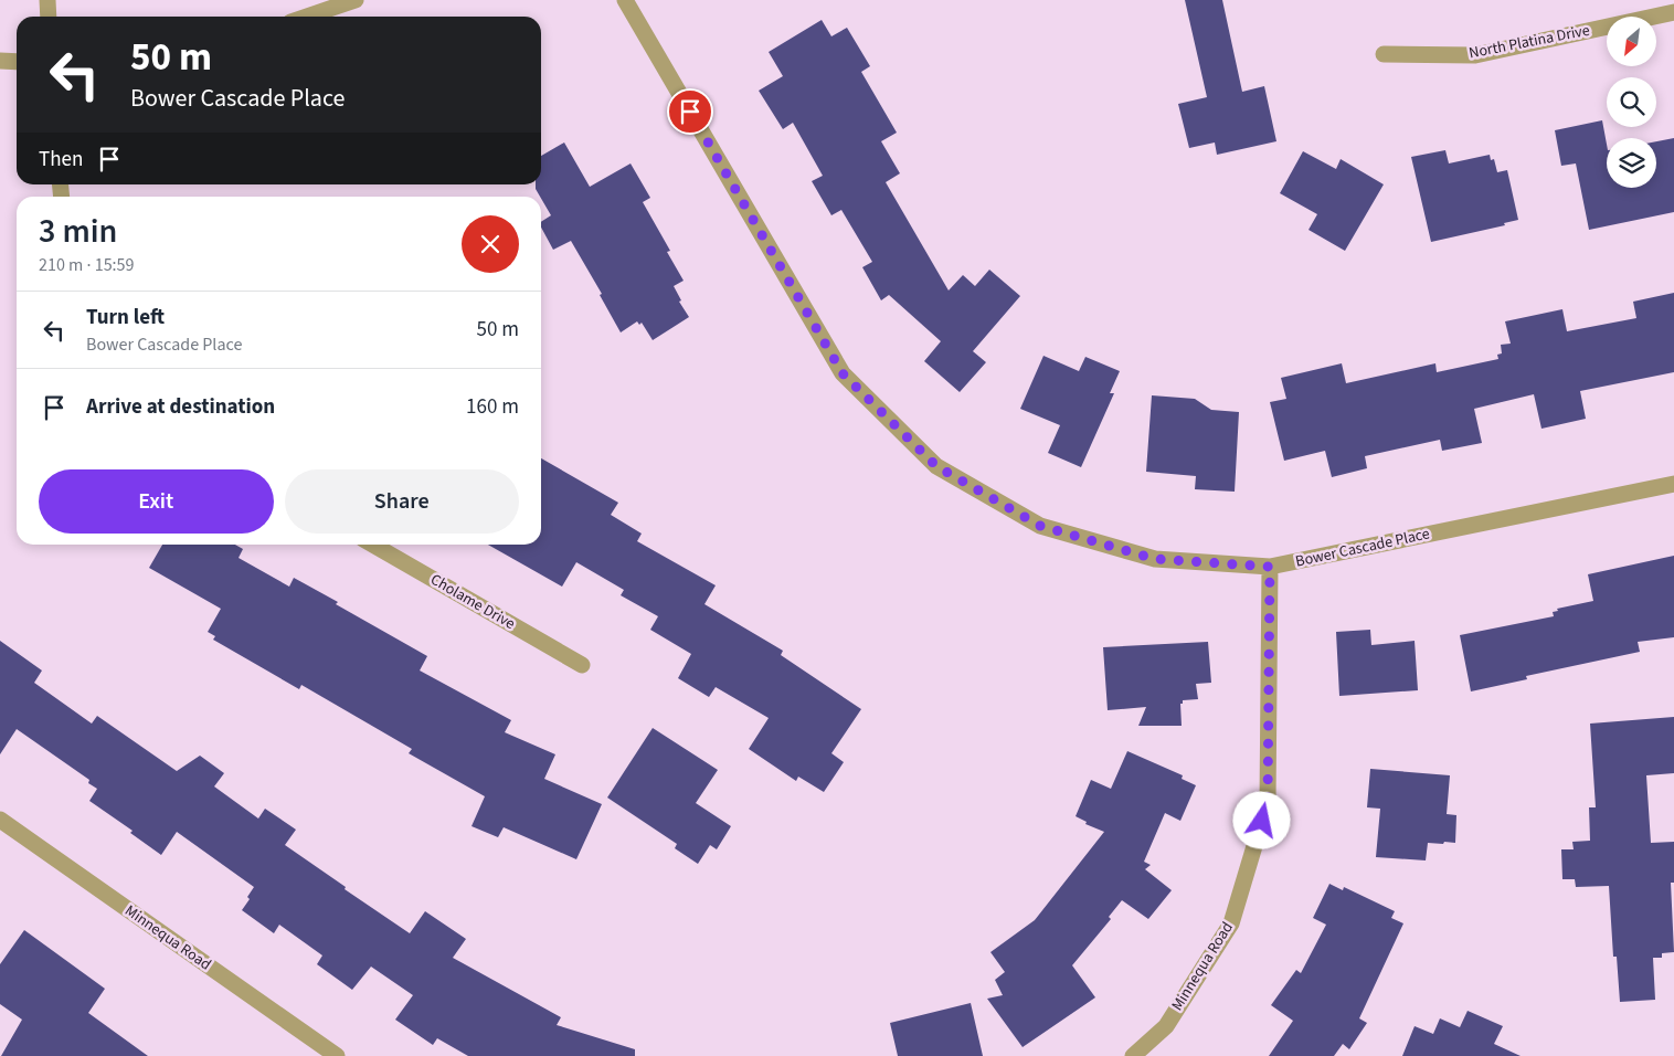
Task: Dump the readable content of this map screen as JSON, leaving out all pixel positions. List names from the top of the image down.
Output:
{
  "streets": {
    "street": [
      "North Platina Drive",
      "Bower Cascade Place",
      "Cholame Drive",
      "Minnequa Road"
    ]
  },
  "crossings": [
    ["Bower Cascade Place", "Minnequa Road"]
  ],
  "north": "bottom left",
  "page": {
    "turn": ["50 m", "Bower Cascade Place"],
    "then": "Then",
    "heading": ["3 min", "210 m · 15:59"],
    "list": [
      {
        "name": "Turn left",
        "note": "Bower Cascade Place",
        "value": "50 m"
      },
      {
        "name": "Arrive at destination",
        "value": "160 m"
      }
    ],
    "buttons": ["Exit", "Share"]
  }
}
